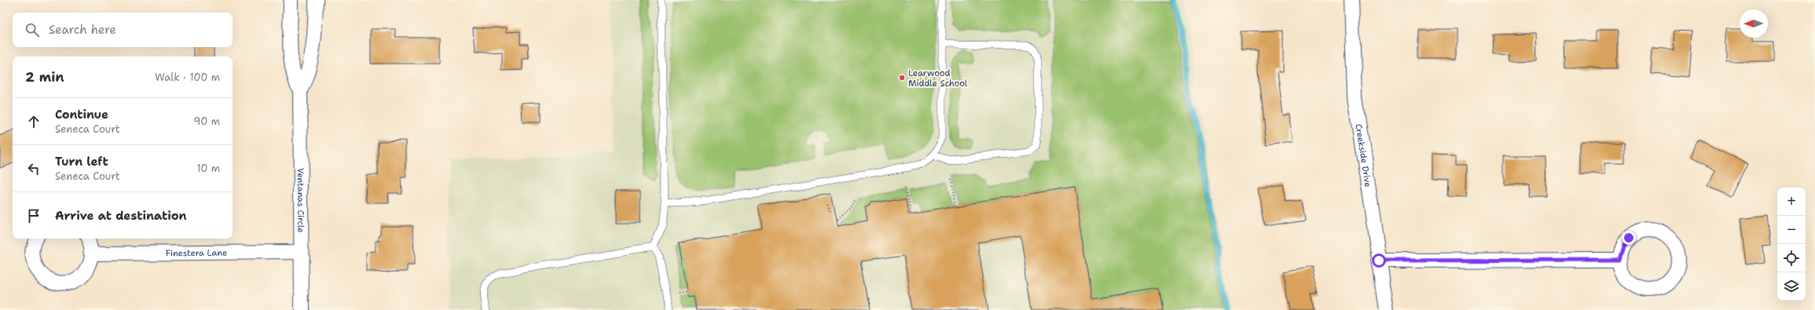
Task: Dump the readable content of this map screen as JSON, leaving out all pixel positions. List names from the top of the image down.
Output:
{
  "streets": {
    "street": ["Creekside Drive", "Ventanas Circle", "Finestera Lane"]
  },
  "crossings": [
    ["Ventanas Circle", "Finestera Lane"]
  ],
  "places": ["Learwood Middle School"],
  "north": "left",
  "page": {
    "search": "Search here",
    "heading": ["2 min", "Walk · 100 m"],
    "list": [
      ["Continue", "Seneca Court", "90 m"],
      ["Turn left", "Seneca Court", "10 m"],
      "Arrive at destination"
    ],
    "map_buttons": ["+", "−"]
  }
}
